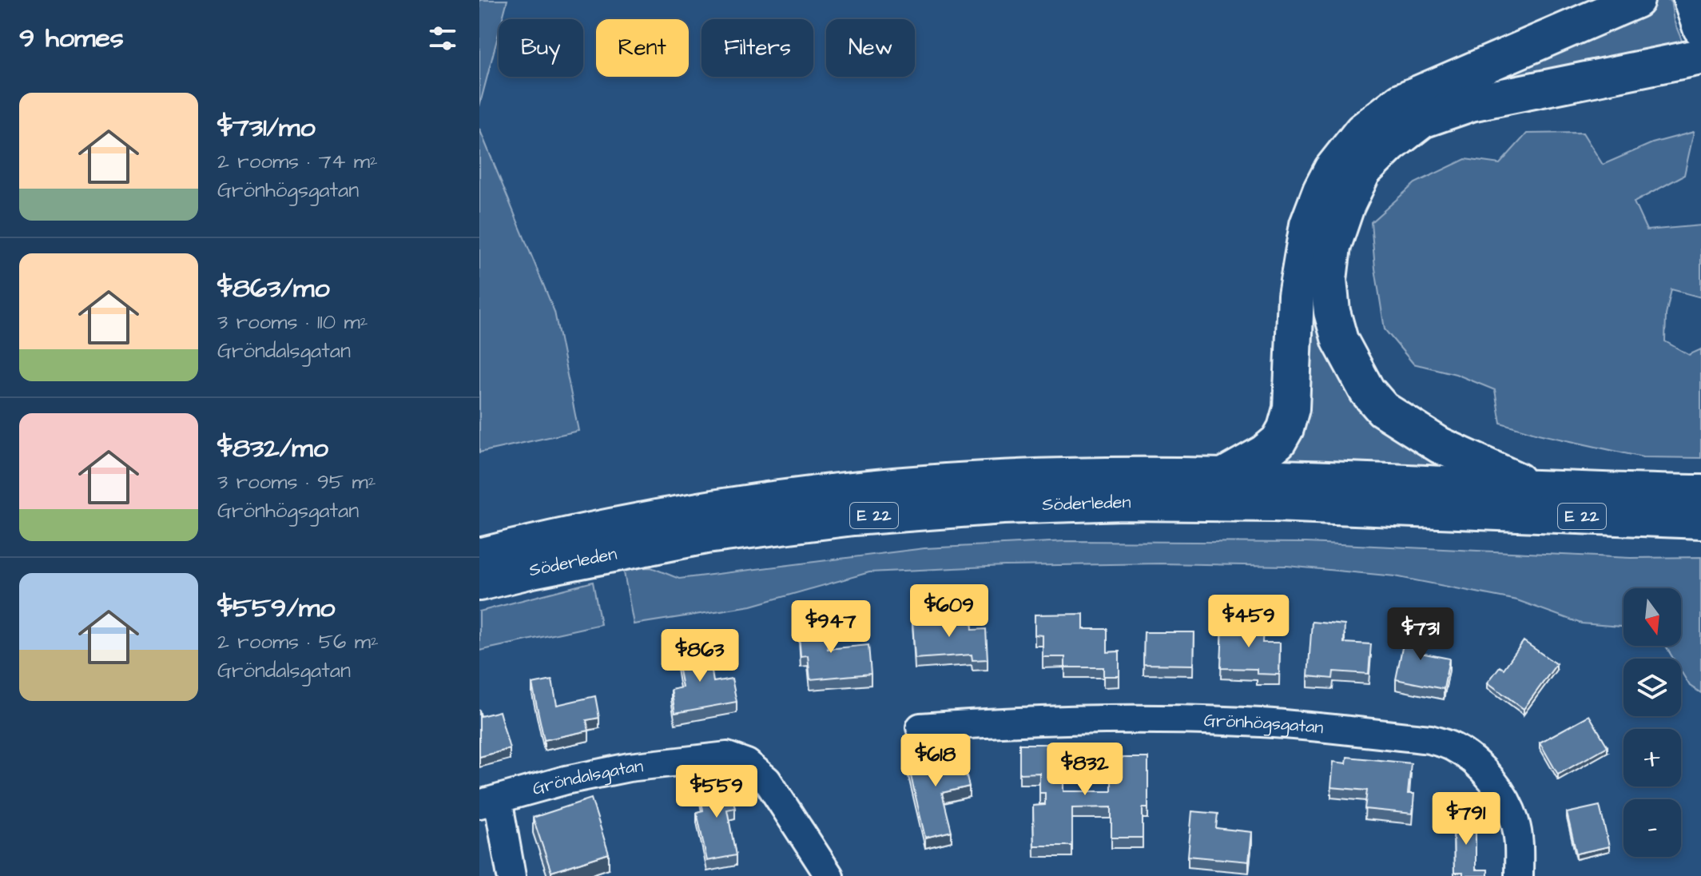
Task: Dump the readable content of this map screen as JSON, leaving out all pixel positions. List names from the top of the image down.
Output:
{
  "streets": {
    "main road": ["Söderleden", "E 22"],
    "street": ["Grönhögsgatan", "Gröndalsgatan"]
  },
  "north": "bottom",
  "page": {
    "heading": "9 homes",
    "chip": [
      "Buy",
      "Rent",
      "Filters",
      "New"
    ],
    "list": [
      {
        "name": "$731/mo",
        "note": "2 rooms · 74 m² · Grönhögsgatan"
      },
      {
        "name": "$863/mo",
        "note": "3 rooms · 110 m² · Gröndalsgatan"
      },
      {
        "name": "$832/mo",
        "note": "3 rooms · 95 m² · Grönhögsgatan"
      },
      {
        "name": "$559/mo",
        "note": "2 rooms · 56 m² · Gröndalsgatan"
      }
    ],
    "price": [
      "$609",
      "$459",
      "$947",
      "$731",
      "$863",
      "$618",
      "$832",
      "$559",
      "$791"
    ],
    "map_buttons": ["+", "−"]
  }
}
